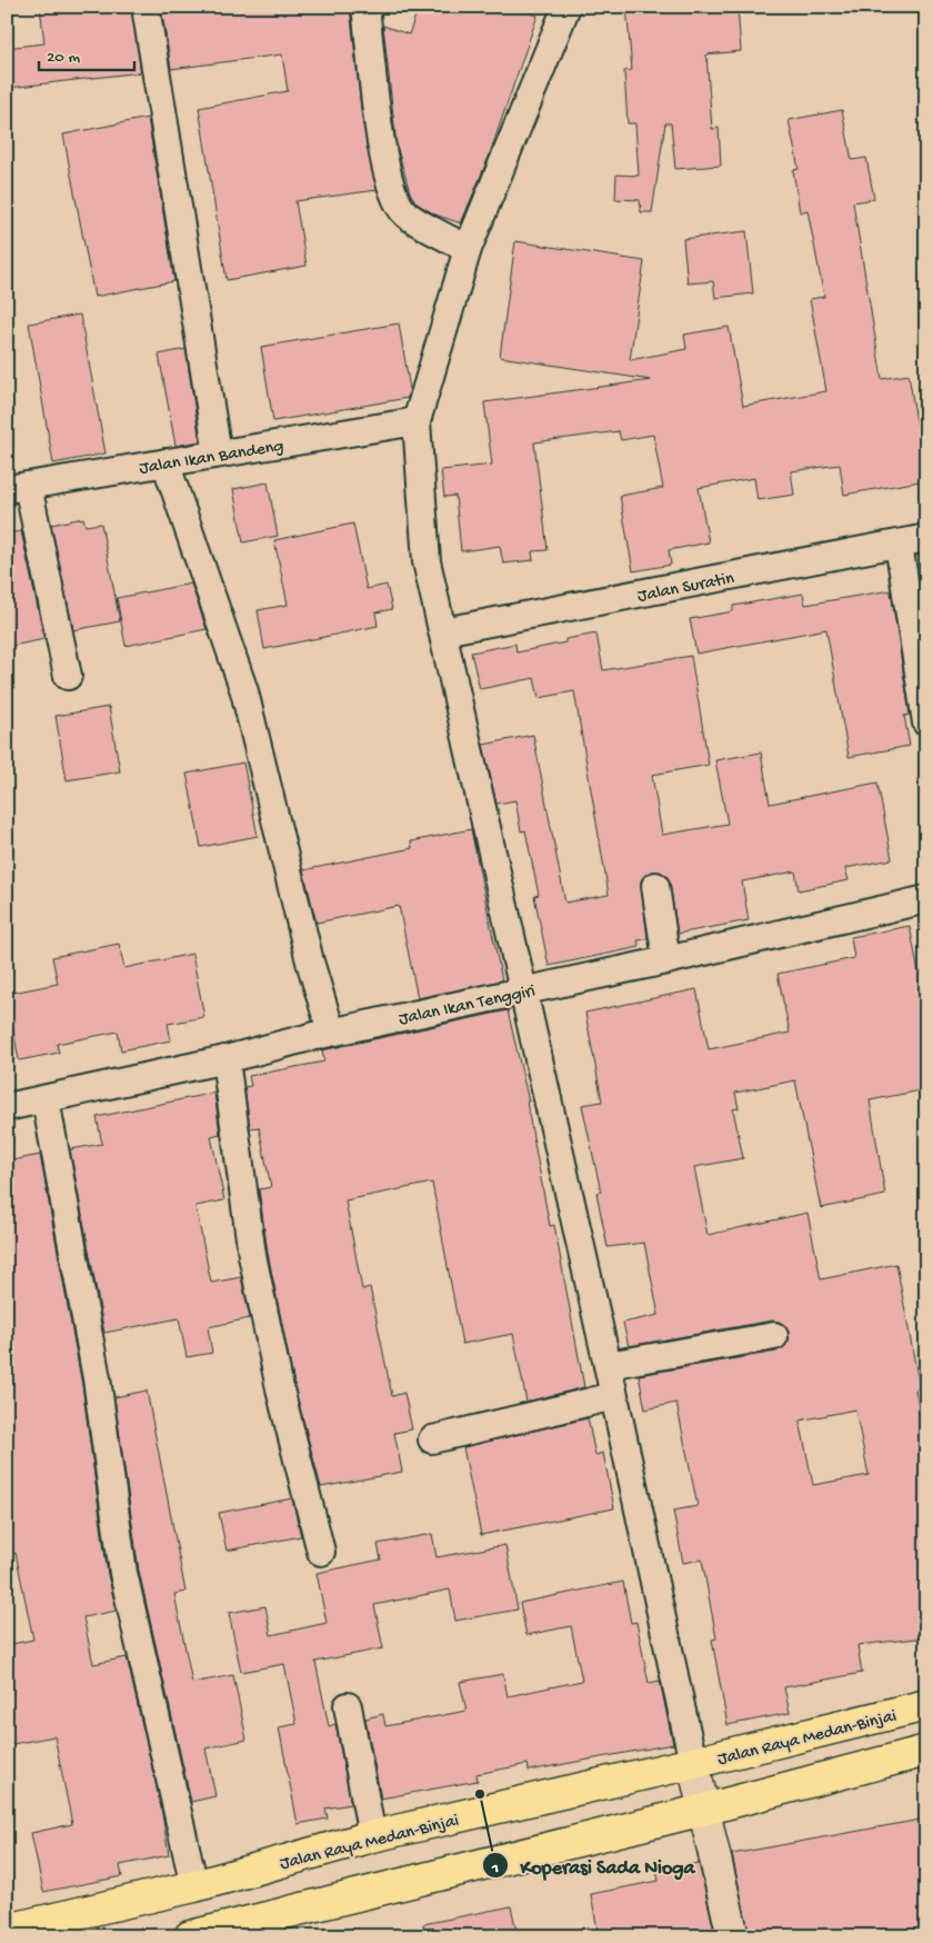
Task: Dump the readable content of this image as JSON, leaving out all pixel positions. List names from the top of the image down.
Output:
{
  "streets": {
    "main road": ["Jalan Raya Medan-Binjai"],
    "street": ["Jalan Ikan Bandeng", "Jalan Suratin", "Jalan Ikan Tenggiri"]
  },
  "places": ["Koperasi Sada Nioga"],
  "scale_bar": "20 m"
}
